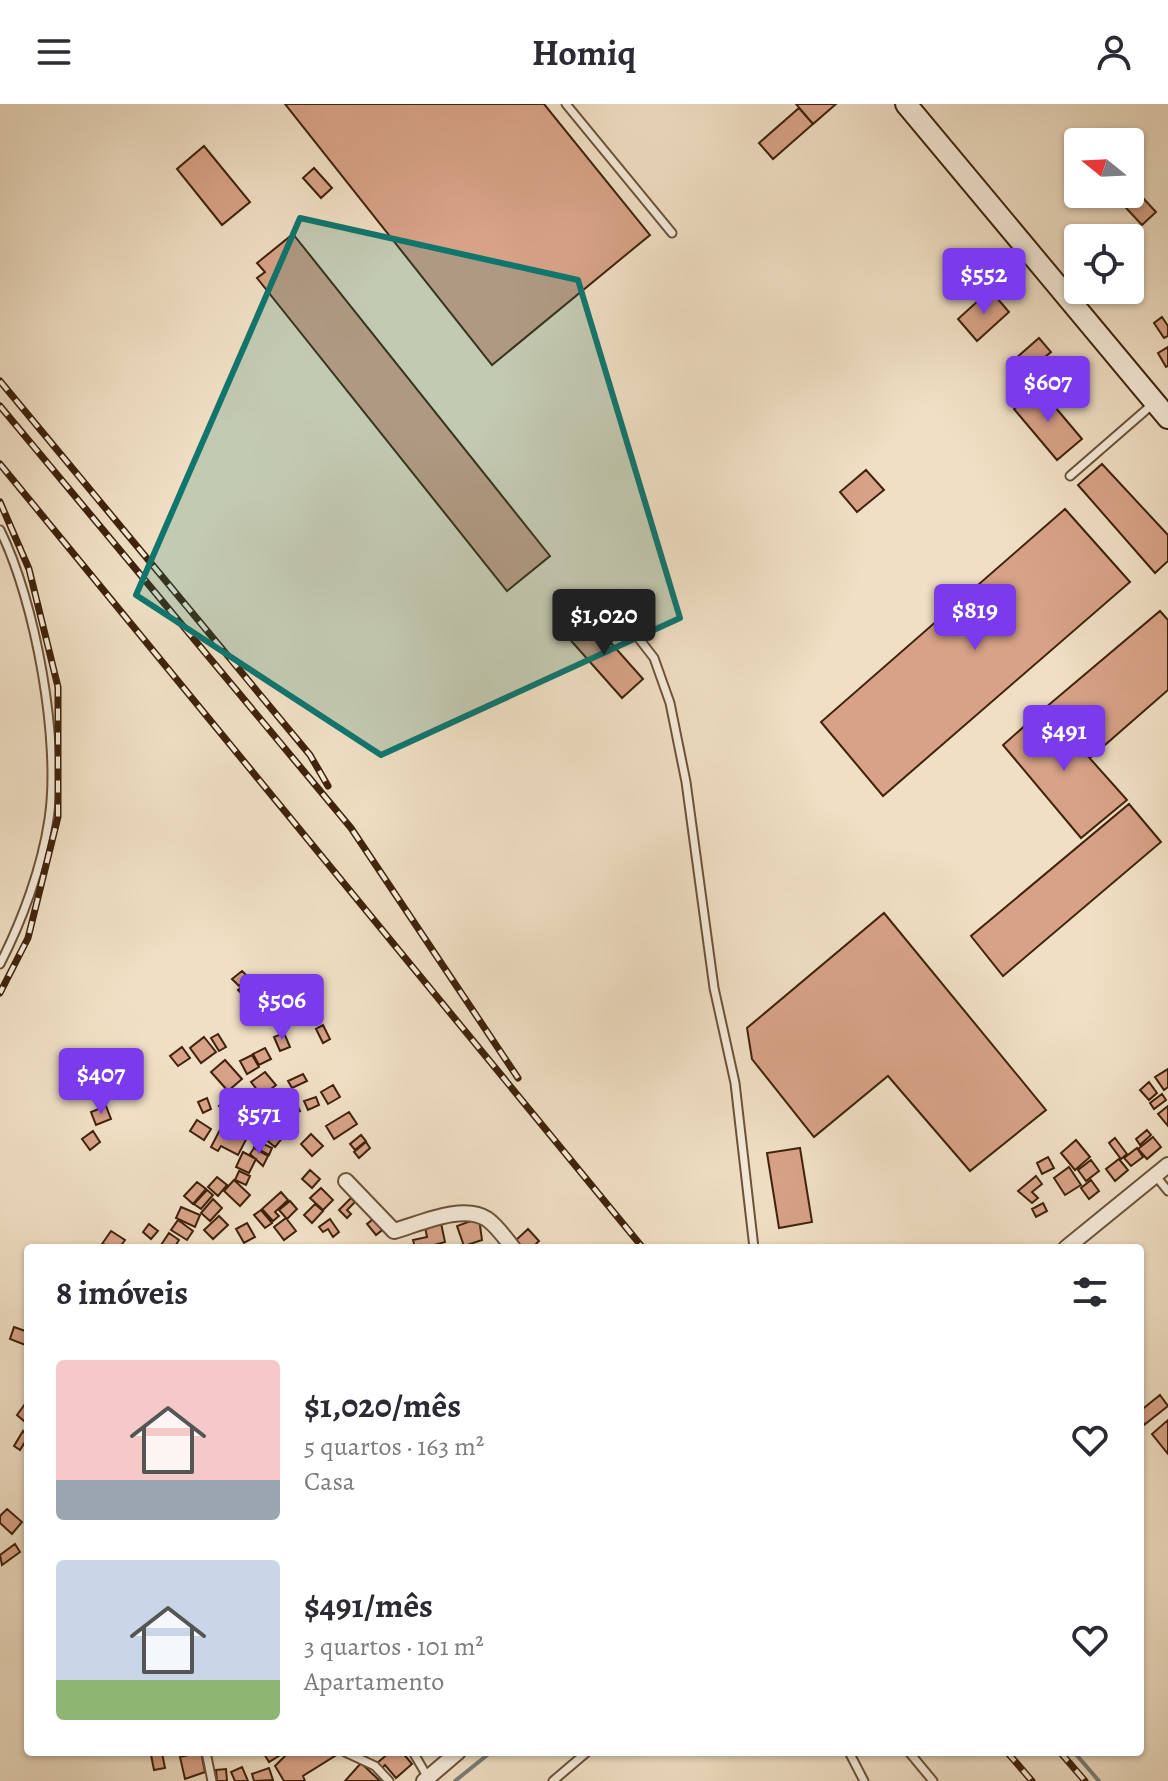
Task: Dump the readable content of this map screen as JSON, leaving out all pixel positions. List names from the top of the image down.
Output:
{
  "north": "left",
  "page": {
    "header": "Homiq",
    "price": [
      "$552",
      "$607",
      "$819",
      "$1,020",
      "$491",
      "$506",
      "$407",
      "$571"
    ],
    "heading": "8 imóveis",
    "list": [
      {
        "name": "$1,020/mês",
        "note": "5 quartos · 163 m² · Casa"
      },
      {
        "name": "$491/mês",
        "note": "3 quartos · 101 m² · Apartamento"
      }
    ]
  }
}
